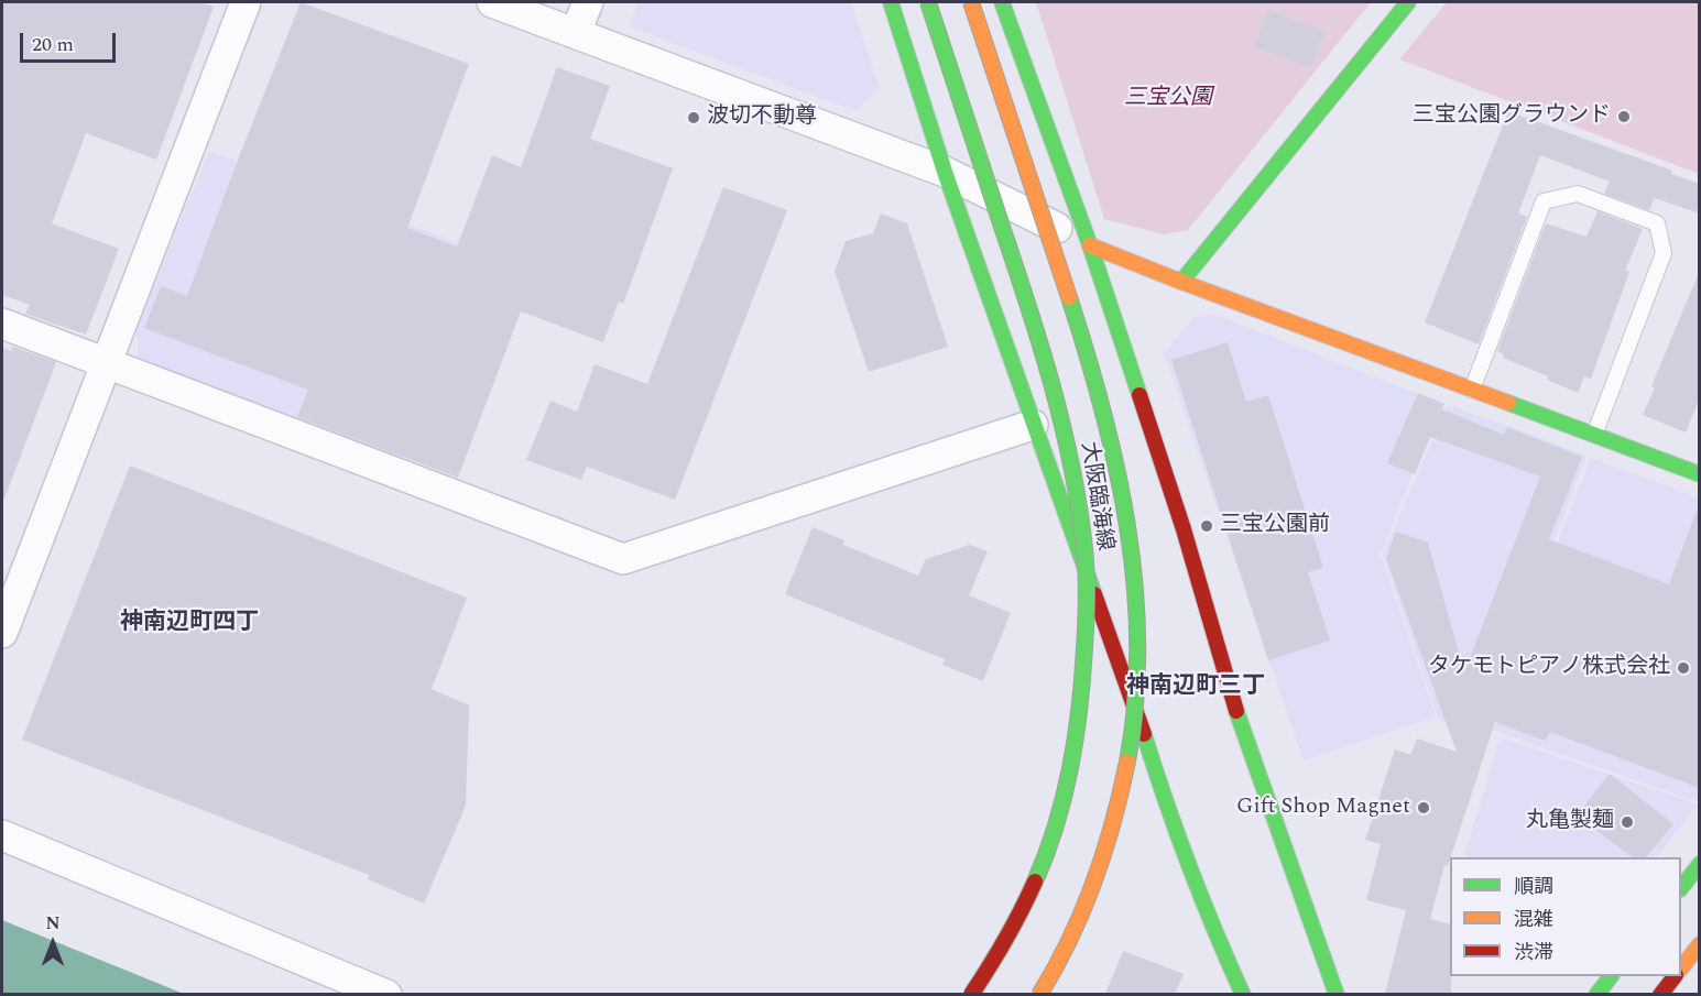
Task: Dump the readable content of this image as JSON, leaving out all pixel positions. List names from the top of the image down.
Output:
{
  "streets": {
    "main road": ["大阪臨海線"]
  },
  "districts": ["神南辺町四丁", "神南辺町三丁"],
  "parks": ["三宝公園"],
  "places": [
    "三宝公園グラウンド",
    "波切不動尊",
    "三宝公園前",
    "タケモトピアノ株式会社",
    "Gift Shop Magnet",
    "丸亀製麺"
  ],
  "legend": ["順調", "混雑", "渋滞"],
  "scale_bar": "20 m",
  "north": "top"
}
